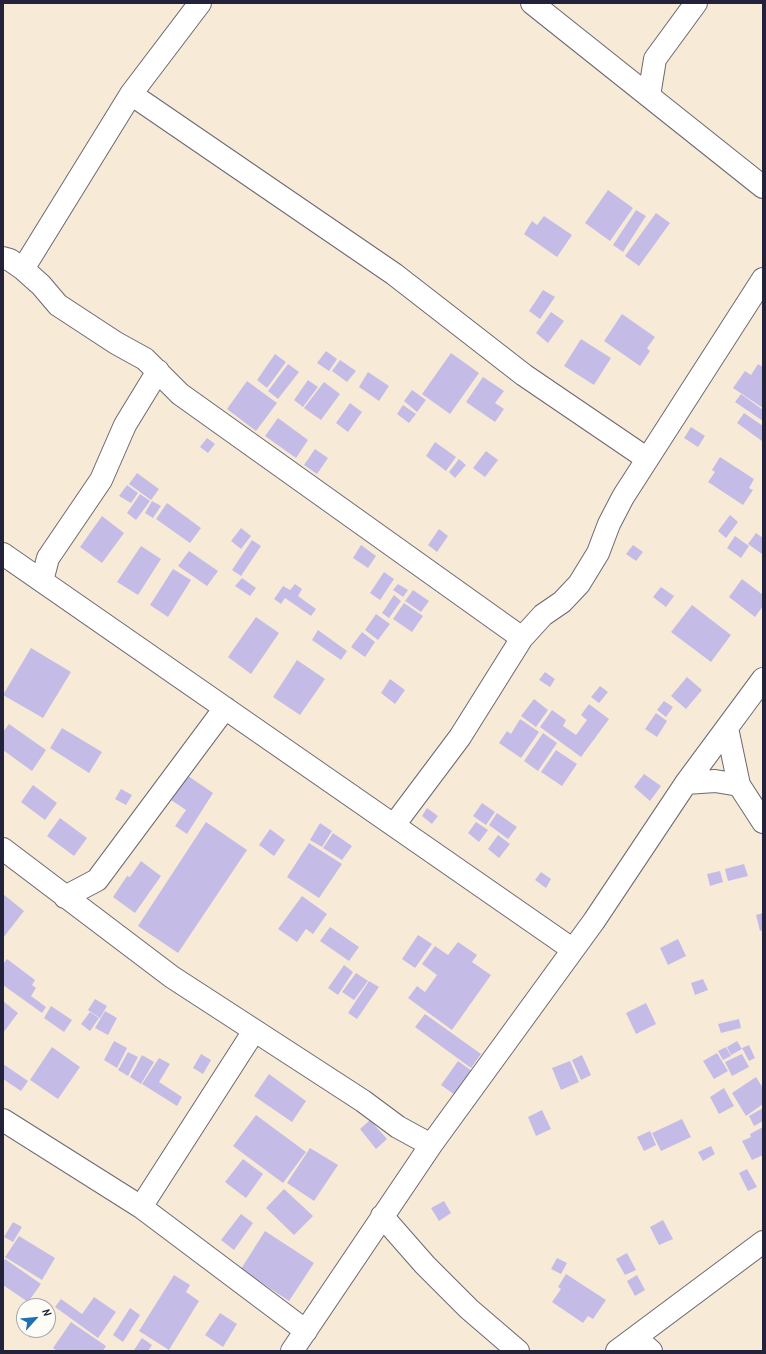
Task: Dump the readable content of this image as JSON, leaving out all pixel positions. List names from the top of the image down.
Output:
{
  "north": "top right"
}
